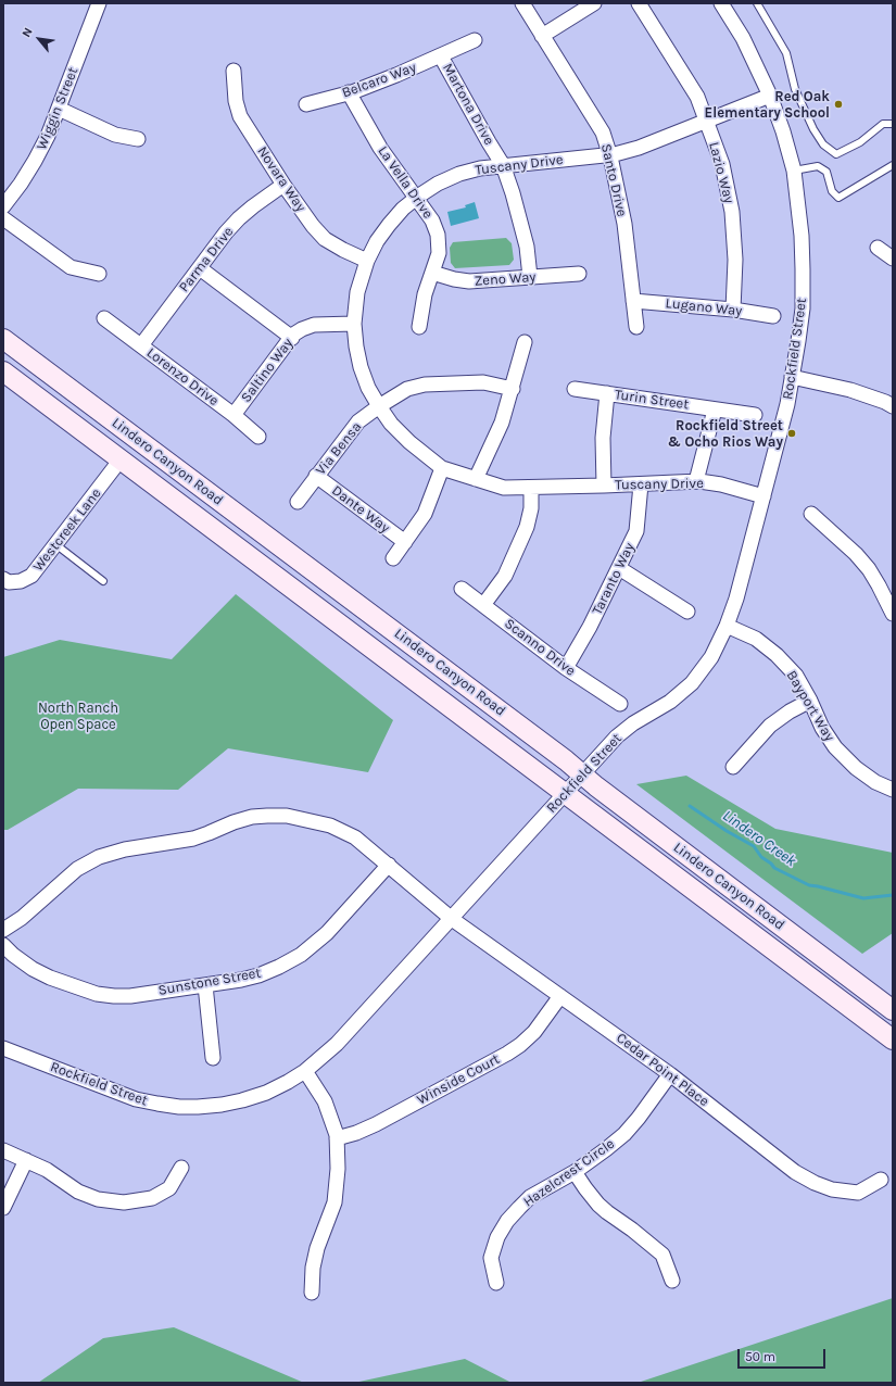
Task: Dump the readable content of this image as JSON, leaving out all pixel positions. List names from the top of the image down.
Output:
{
  "streets": {
    "main road": ["Lindero Canyon Road"],
    "street": [
      "Belcaro Way",
      "Martona Drive",
      "Wiggin Street",
      "Tuscany Drive",
      "Lazio Way",
      "Novara Way",
      "Santo Drive",
      "La Vella Drive",
      "Parma Drive",
      "Zeno Way",
      "Lugano Way",
      "Rockfield Street",
      "Saltino Way",
      "Lorenzo Drive",
      "Turin Street",
      "Via Bensa",
      "Dante Way",
      "Westcreek Lane",
      "Taranto Way",
      "Scanno Drive",
      "Bayport Way",
      "Sunstone Street",
      "Cedar Point Place",
      "Winside Court",
      "Hazelcrest Circle"
    ]
  },
  "crossings": [
    ["Belcaro Way", "Martona Drive"],
    ["Belcaro Way", "La Vella Drive"],
    ["Martona Drive", "Tuscany Drive"],
    ["Martona Drive", "Zeno Way"],
    ["Tuscany Drive", "Lazio Way"],
    ["Tuscany Drive", "Novara Way"],
    ["Tuscany Drive", "Santo Drive"],
    ["Tuscany Drive", "La Vella Drive"],
    ["Tuscany Drive", "Rockfield Street"],
    ["Tuscany Drive", "Saltino Way"],
    ["Tuscany Drive", "Via Bensa"],
    ["Tuscany Drive", "Taranto Way"],
    ["Lazio Way", "Lugano Way"],
    ["Novara Way", "Parma Drive"],
    ["Santo Drive", "Lugano Way"],
    ["La Vella Drive", "Zeno Way"],
    ["Parma Drive", "Lorenzo Drive"],
    ["Rockfield Street", "Lindero Canyon Road"],
    ["Rockfield Street", "Bayport Way"],
    ["Rockfield Street", "Cedar Point Place"],
    ["Saltino Way", "Lorenzo Drive"],
    ["Via Bensa", "Dante Way"],
    ["Lindero Canyon Road", "Westcreek Lane"],
    ["Taranto Way", "Scanno Drive"],
    ["Sunstone Street", "Cedar Point Place"],
    ["Cedar Point Place", "Winside Court"],
    ["Cedar Point Place", "Hazelcrest Circle"]
  ],
  "water": ["Lindero Creek"],
  "parks": ["North Ranch Open Space"],
  "places": ["Red Oak Elementary School", "Rockfield Street & Ocho Rios Way"],
  "scale_bar": "50 m",
  "north": "top left"
}
